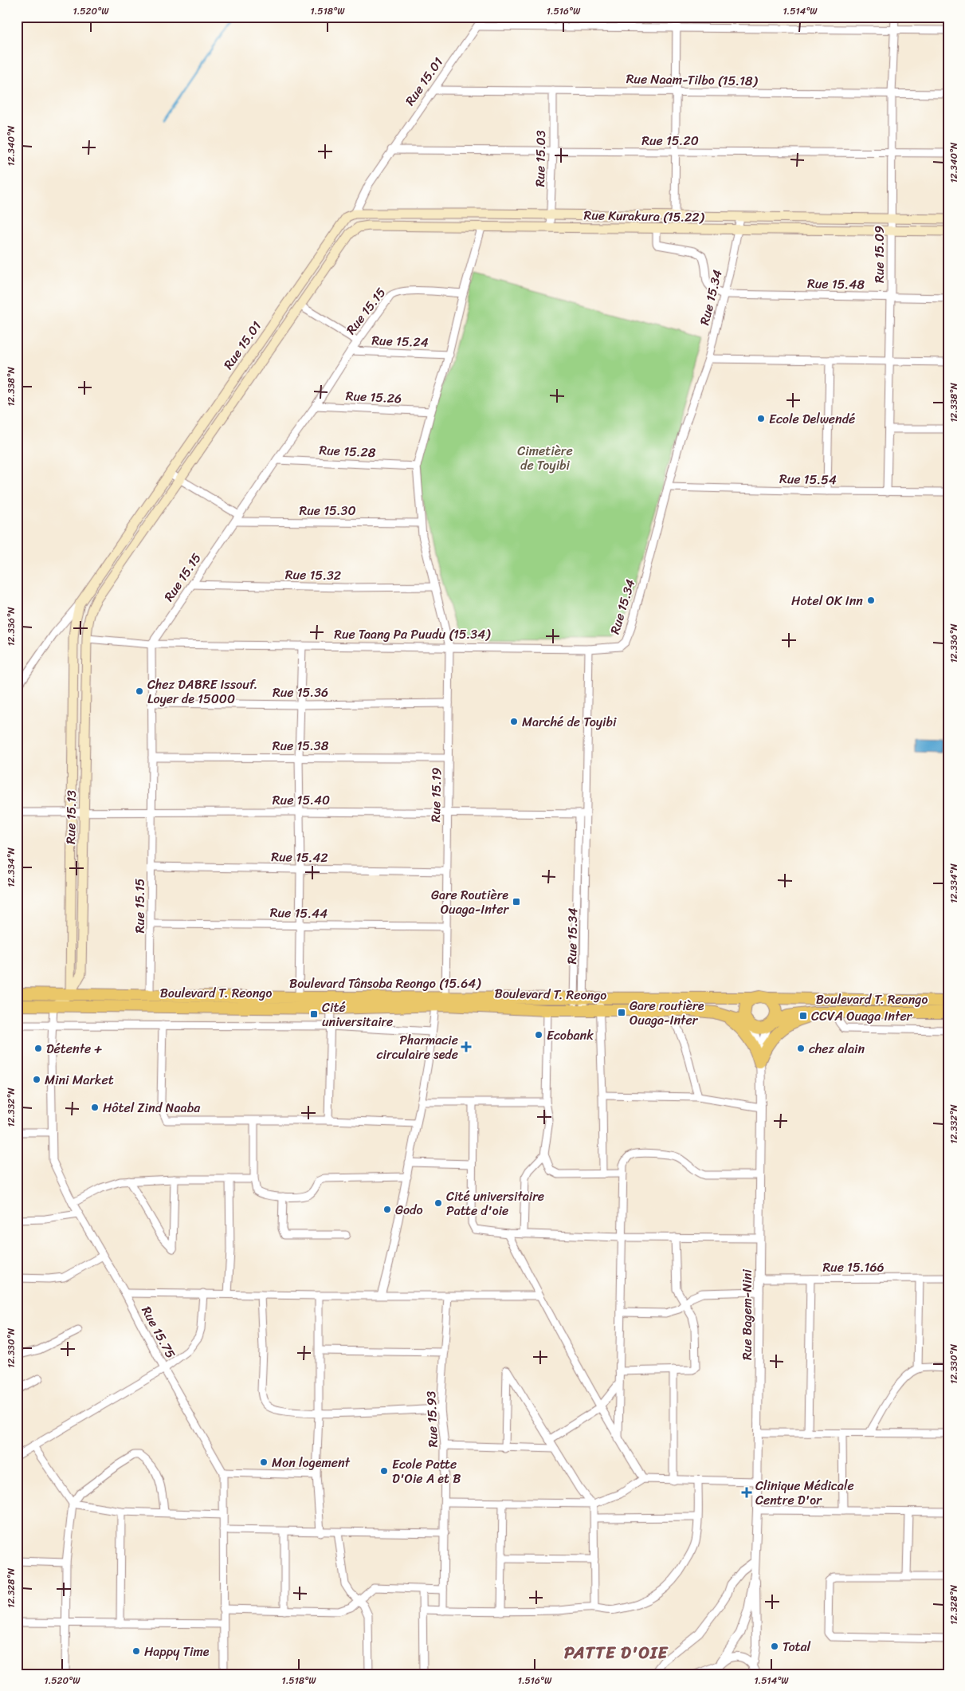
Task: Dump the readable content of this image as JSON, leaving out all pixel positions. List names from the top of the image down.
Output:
{
  "streets": {
    "highway": ["Boulevard Tânsoba Reongo (15.64)", "Boulevard T. Reongo"],
    "main road": ["Rue 15.01", "Rue Kurakura (15.22)", "Rue 15.13"],
    "street": [
      "Rue Naam-Tilbo (15.18)",
      "Rue 15.20",
      "Rue 15.03",
      "Rue 15.09",
      "Rue 15.48",
      "Rue 15.34",
      "Rue 15.15",
      "Rue 15.24",
      "Rue 15.26",
      "Rue 15.28",
      "Rue 15.54",
      "Rue 15.30",
      "Rue 15.32",
      "Rue Taang Pa Puudu (15.34)",
      "Rue 15.36",
      "Rue 15.38",
      "Rue 15.19",
      "Rue 15.40",
      "Rue 15.42",
      "Rue 15.44",
      "Rue 15.166",
      "Rue Bagem-Nini",
      "Rue 15.75",
      "Rue 15.93"
    ]
  },
  "crossings": [
    ["Rue Naam-Tilbo (15.18)", "Rue 15.01"],
    ["Rue Naam-Tilbo (15.18)", "Rue 15.03"],
    ["Rue Naam-Tilbo (15.18)", "Rue 15.09"],
    ["Rue 15.01", "Rue 15.20"],
    ["Rue 15.01", "Rue Kurakura (15.22)"],
    ["Rue 15.01", "Rue 15.24"],
    ["Rue 15.01", "Rue Taang Pa Puudu (15.34)"],
    ["Rue 15.01", "Rue 15.13"],
    ["Rue 15.20", "Rue 15.03"],
    ["Rue 15.20", "Rue 15.09"],
    ["Rue 15.03", "Rue Kurakura (15.22)"],
    ["Rue Kurakura (15.22)", "Rue 15.09"],
    ["Rue Kurakura (15.22)", "Rue 15.34"],
    ["Rue Kurakura (15.22)", "Rue 15.19"],
    ["Rue 15.09", "Rue 15.48"],
    ["Rue 15.09", "Rue 15.54"],
    ["Rue 15.48", "Rue 15.34"],
    ["Rue 15.34", "Rue 15.54"],
    ["Rue 15.34", "Rue Taang Pa Puudu (15.34)"],
    ["Rue 15.34", "Rue 15.40"],
    ["Rue 15.34", "Boulevard Tânsoba Reongo (15.64)"],
    ["Rue 15.34", "Boulevard T. Reongo"],
    ["Rue 15.15", "Rue 15.24"],
    ["Rue 15.15", "Rue 15.26"],
    ["Rue 15.15", "Rue 15.28"],
    ["Rue 15.15", "Rue 15.30"],
    ["Rue 15.15", "Rue 15.32"],
    ["Rue 15.15", "Rue Taang Pa Puudu (15.34)"],
    ["Rue 15.15", "Rue 15.36"],
    ["Rue 15.15", "Rue 15.38"],
    ["Rue 15.15", "Rue 15.19"],
    ["Rue 15.15", "Rue 15.40"],
    ["Rue 15.15", "Rue 15.42"],
    ["Rue 15.15", "Rue 15.44"],
    ["Rue 15.15", "Boulevard Tânsoba Reongo (15.64)"],
    ["Rue 15.24", "Rue 15.19"],
    ["Rue 15.26", "Rue 15.19"],
    ["Rue 15.28", "Rue 15.19"],
    ["Rue 15.30", "Rue 15.19"],
    ["Rue 15.32", "Rue 15.19"],
    ["Rue Taang Pa Puudu (15.34)", "Rue 15.19"],
    ["Rue Taang Pa Puudu (15.34)", "Rue 15.13"],
    ["Rue 15.36", "Rue 15.19"],
    ["Rue 15.38", "Rue 15.19"],
    ["Rue 15.19", "Rue 15.40"],
    ["Rue 15.19", "Rue 15.42"],
    ["Rue 15.19", "Rue 15.44"],
    ["Rue 15.19", "Boulevard Tânsoba Reongo (15.64)"],
    ["Rue 15.19", "Boulevard T. Reongo"],
    ["Rue 15.40", "Rue 15.13"],
    ["Rue 15.13", "Boulevard Tânsoba Reongo (15.64)"],
    ["Rue 15.13", "Boulevard T. Reongo"],
    ["Rue 15.13", "Rue 15.75"],
    ["Boulevard Tânsoba Reongo (15.64)", "Boulevard T. Reongo"],
    ["Boulevard T. Reongo", "Rue 15.75"],
    ["Rue 15.166", "Rue Bagem-Nini"]
  ],
  "districts": ["PATTE D'OIE"],
  "parks": ["Cimetière de Toyibi"],
  "places": {
    "other": [
      "Ecole Delwendé",
      "Hotel OK Inn",
      "Chez DABRE Issouf. Loyer de 15000",
      "Marché de Toyibi",
      "Ecobank",
      "Détente +",
      "chez alain",
      "Mini Market",
      "Hôtel Zind Naaba",
      "Cité universitaire Patte d'oie",
      "Godo",
      "Mon logement",
      "Ecole Patte D'Oie A et B",
      "Total",
      "Happy Time"
    ],
    "transit": [
      "Gare Routière Ouaga-Inter",
      "Gare routière Ouaga-Inter",
      "Cité universitaire",
      "CCVA Ouaga Inter"
    ],
    "health": ["Pharmacie circulaire sede", "Clinique Médicale Centre D'or"]
  },
  "coordinates": [
    "1.520°W",
    "1.518°W",
    "1.516°W",
    "1.514°W",
    "12.340°N",
    "12.338°N",
    "12.336°N",
    "12.334°N",
    "12.332°N",
    "12.330°N",
    "12.328°N"
  ]
}
